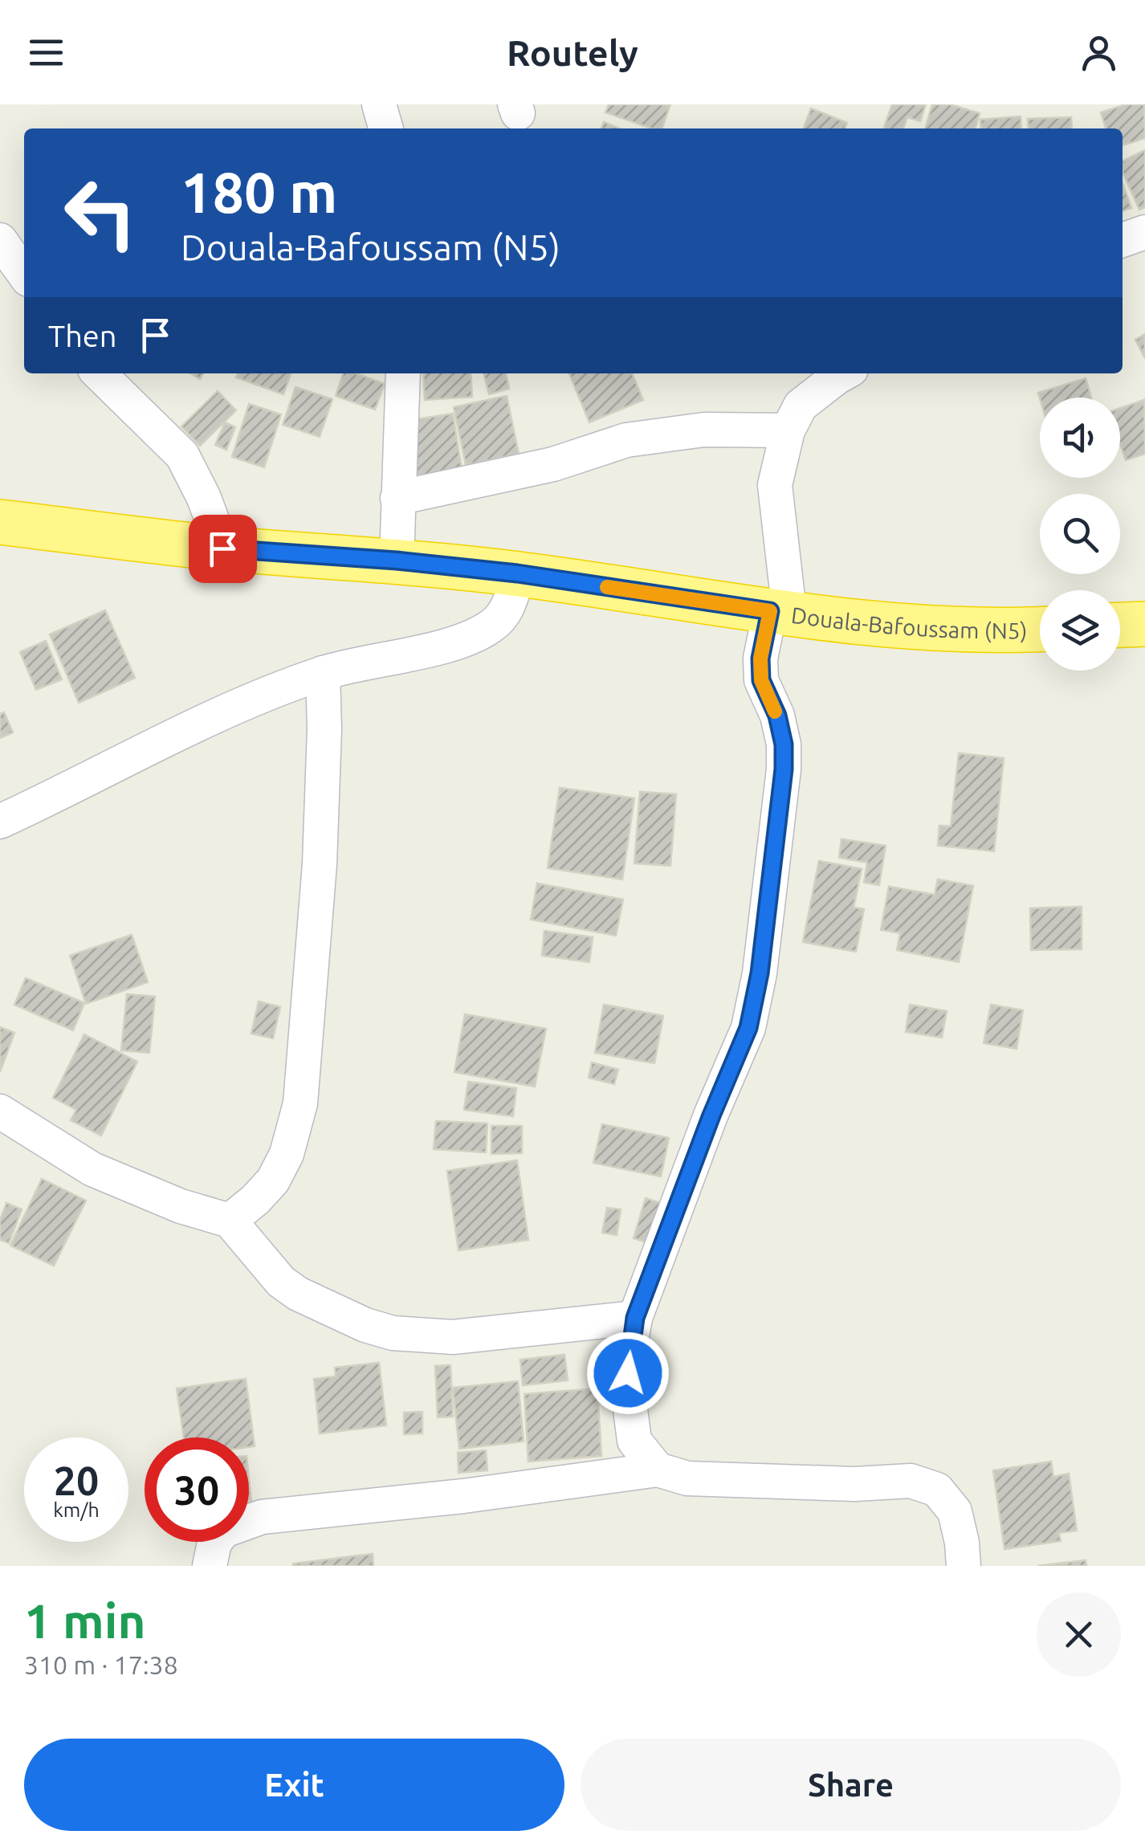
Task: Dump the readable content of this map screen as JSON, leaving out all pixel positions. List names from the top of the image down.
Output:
{
  "streets": {
    "highway": ["Douala-Bafoussam (N5)"]
  },
  "page": {
    "header": "Routely",
    "turn": ["180 m", "Douala-Bafoussam (N5)"],
    "then": "Then",
    "speed": "20 km/h",
    "limit": "30",
    "heading": ["1 min", "310 m · 17:38"],
    "buttons": ["Exit", "Share"]
  }
}
